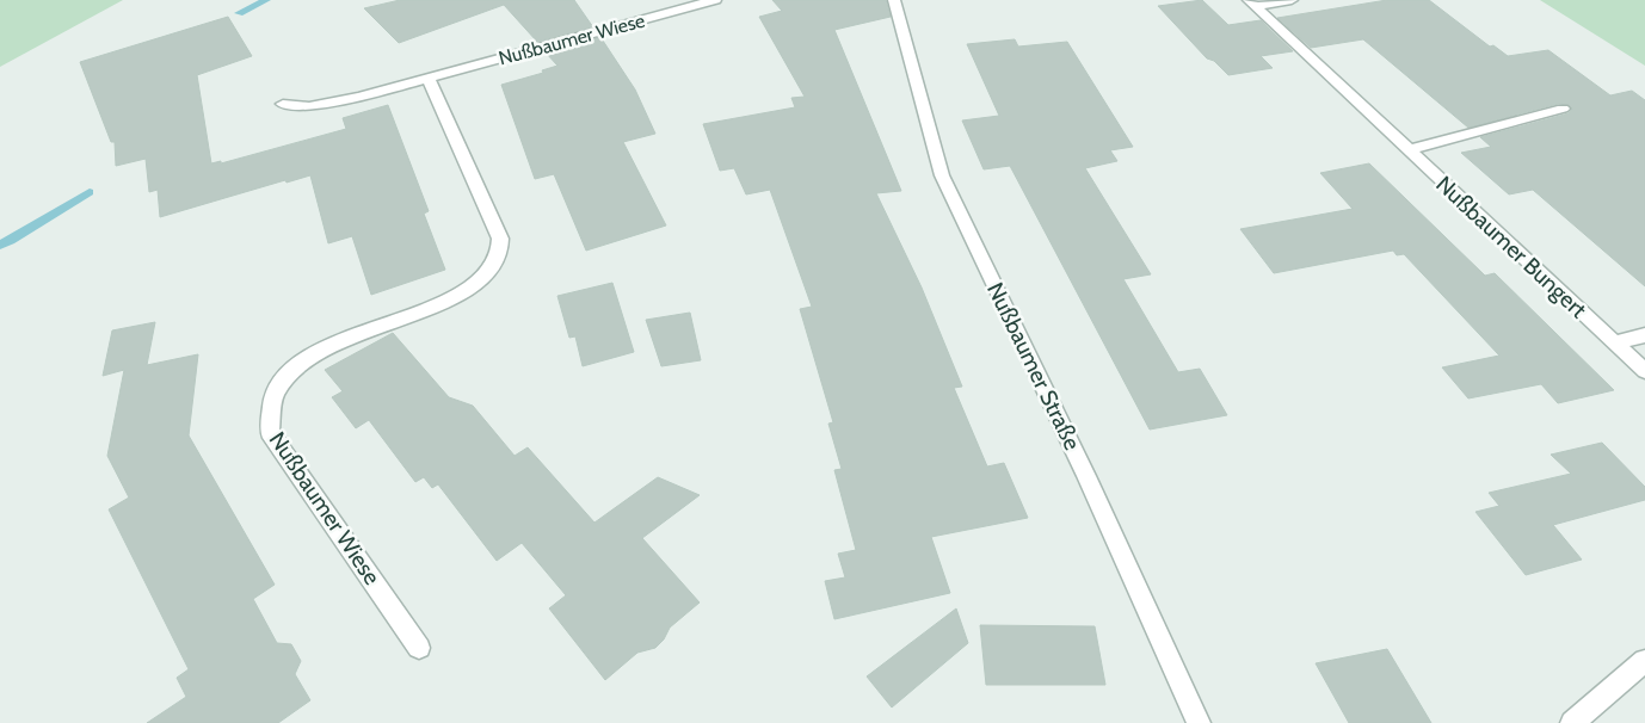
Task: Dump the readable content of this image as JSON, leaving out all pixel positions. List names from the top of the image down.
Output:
{
  "streets": {
    "street": ["Nußbaumer Wiese", "Nußbaumer Bungert", "Nußbaumer Straße"]
  }
}
